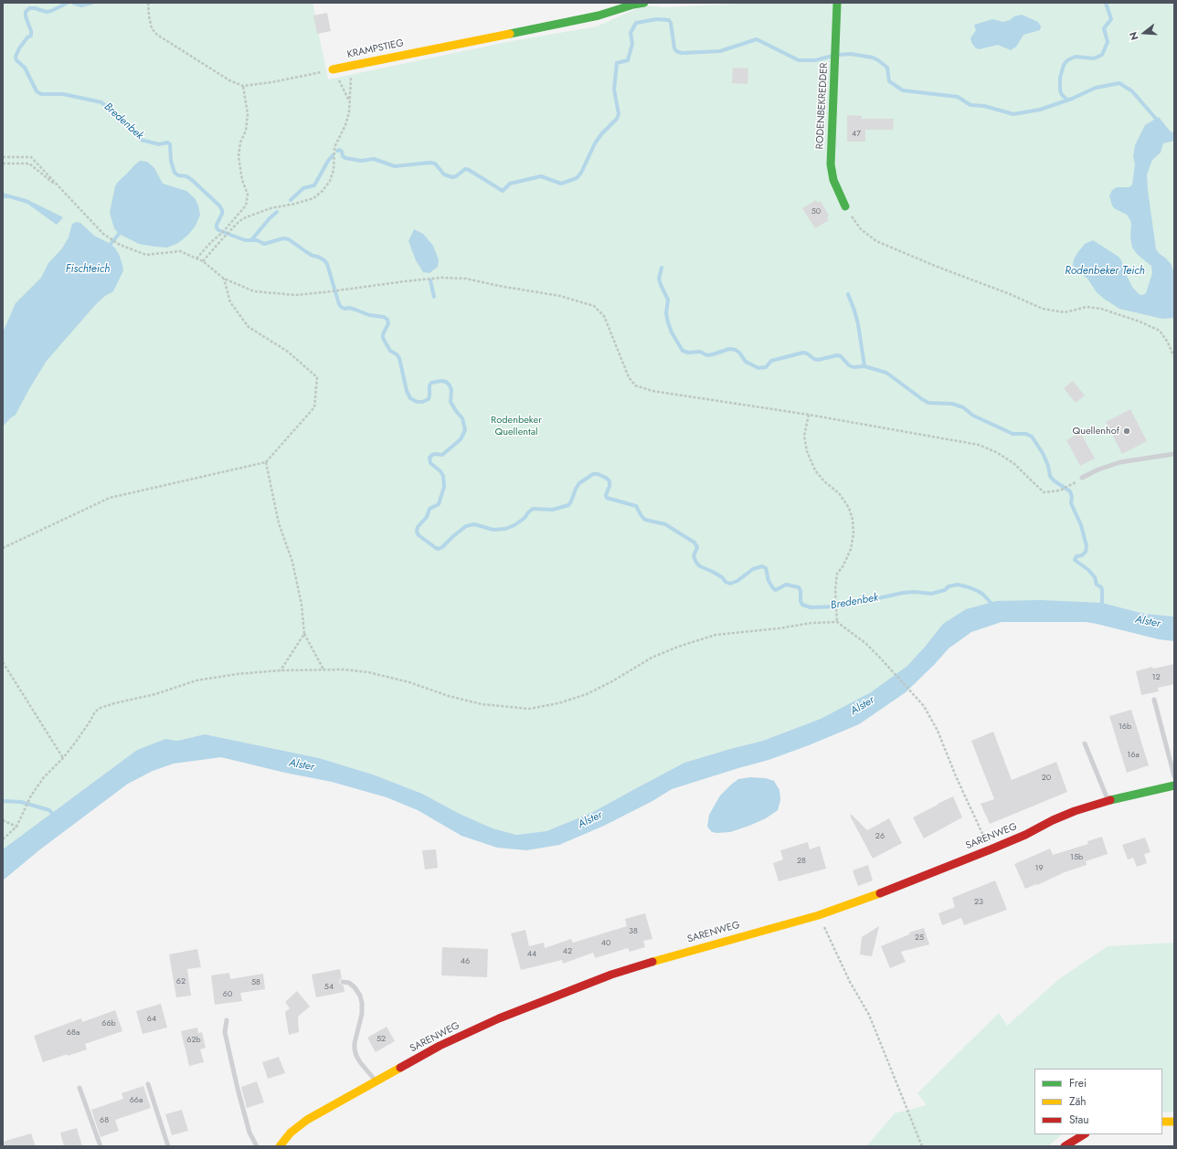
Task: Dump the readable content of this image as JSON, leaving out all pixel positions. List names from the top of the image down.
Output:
{
  "streets": {
    "street": ["KRAMPSTIEG", "RODENBEKREDDER", "SARENWEG"]
  },
  "water": [
    "Bredenbek",
    "Fischteich",
    "Rodenbeker Teich",
    "Alster"
  ],
  "parks": ["Rodenbeker Quellental"],
  "places": ["Quellenhof"],
  "house_numbers": [
    "47",
    "50",
    "12",
    "16b",
    "16a",
    "20",
    "26",
    "15b",
    "28",
    "19",
    "23",
    "38",
    "25",
    "40",
    "42",
    "44",
    "46",
    "62",
    "58",
    "54",
    "60",
    "64",
    "66b",
    "68a",
    "52",
    "62b",
    "66a",
    "68"
  ],
  "legend": ["Frei", "Zäh", "Stau"],
  "north": "left"
}
